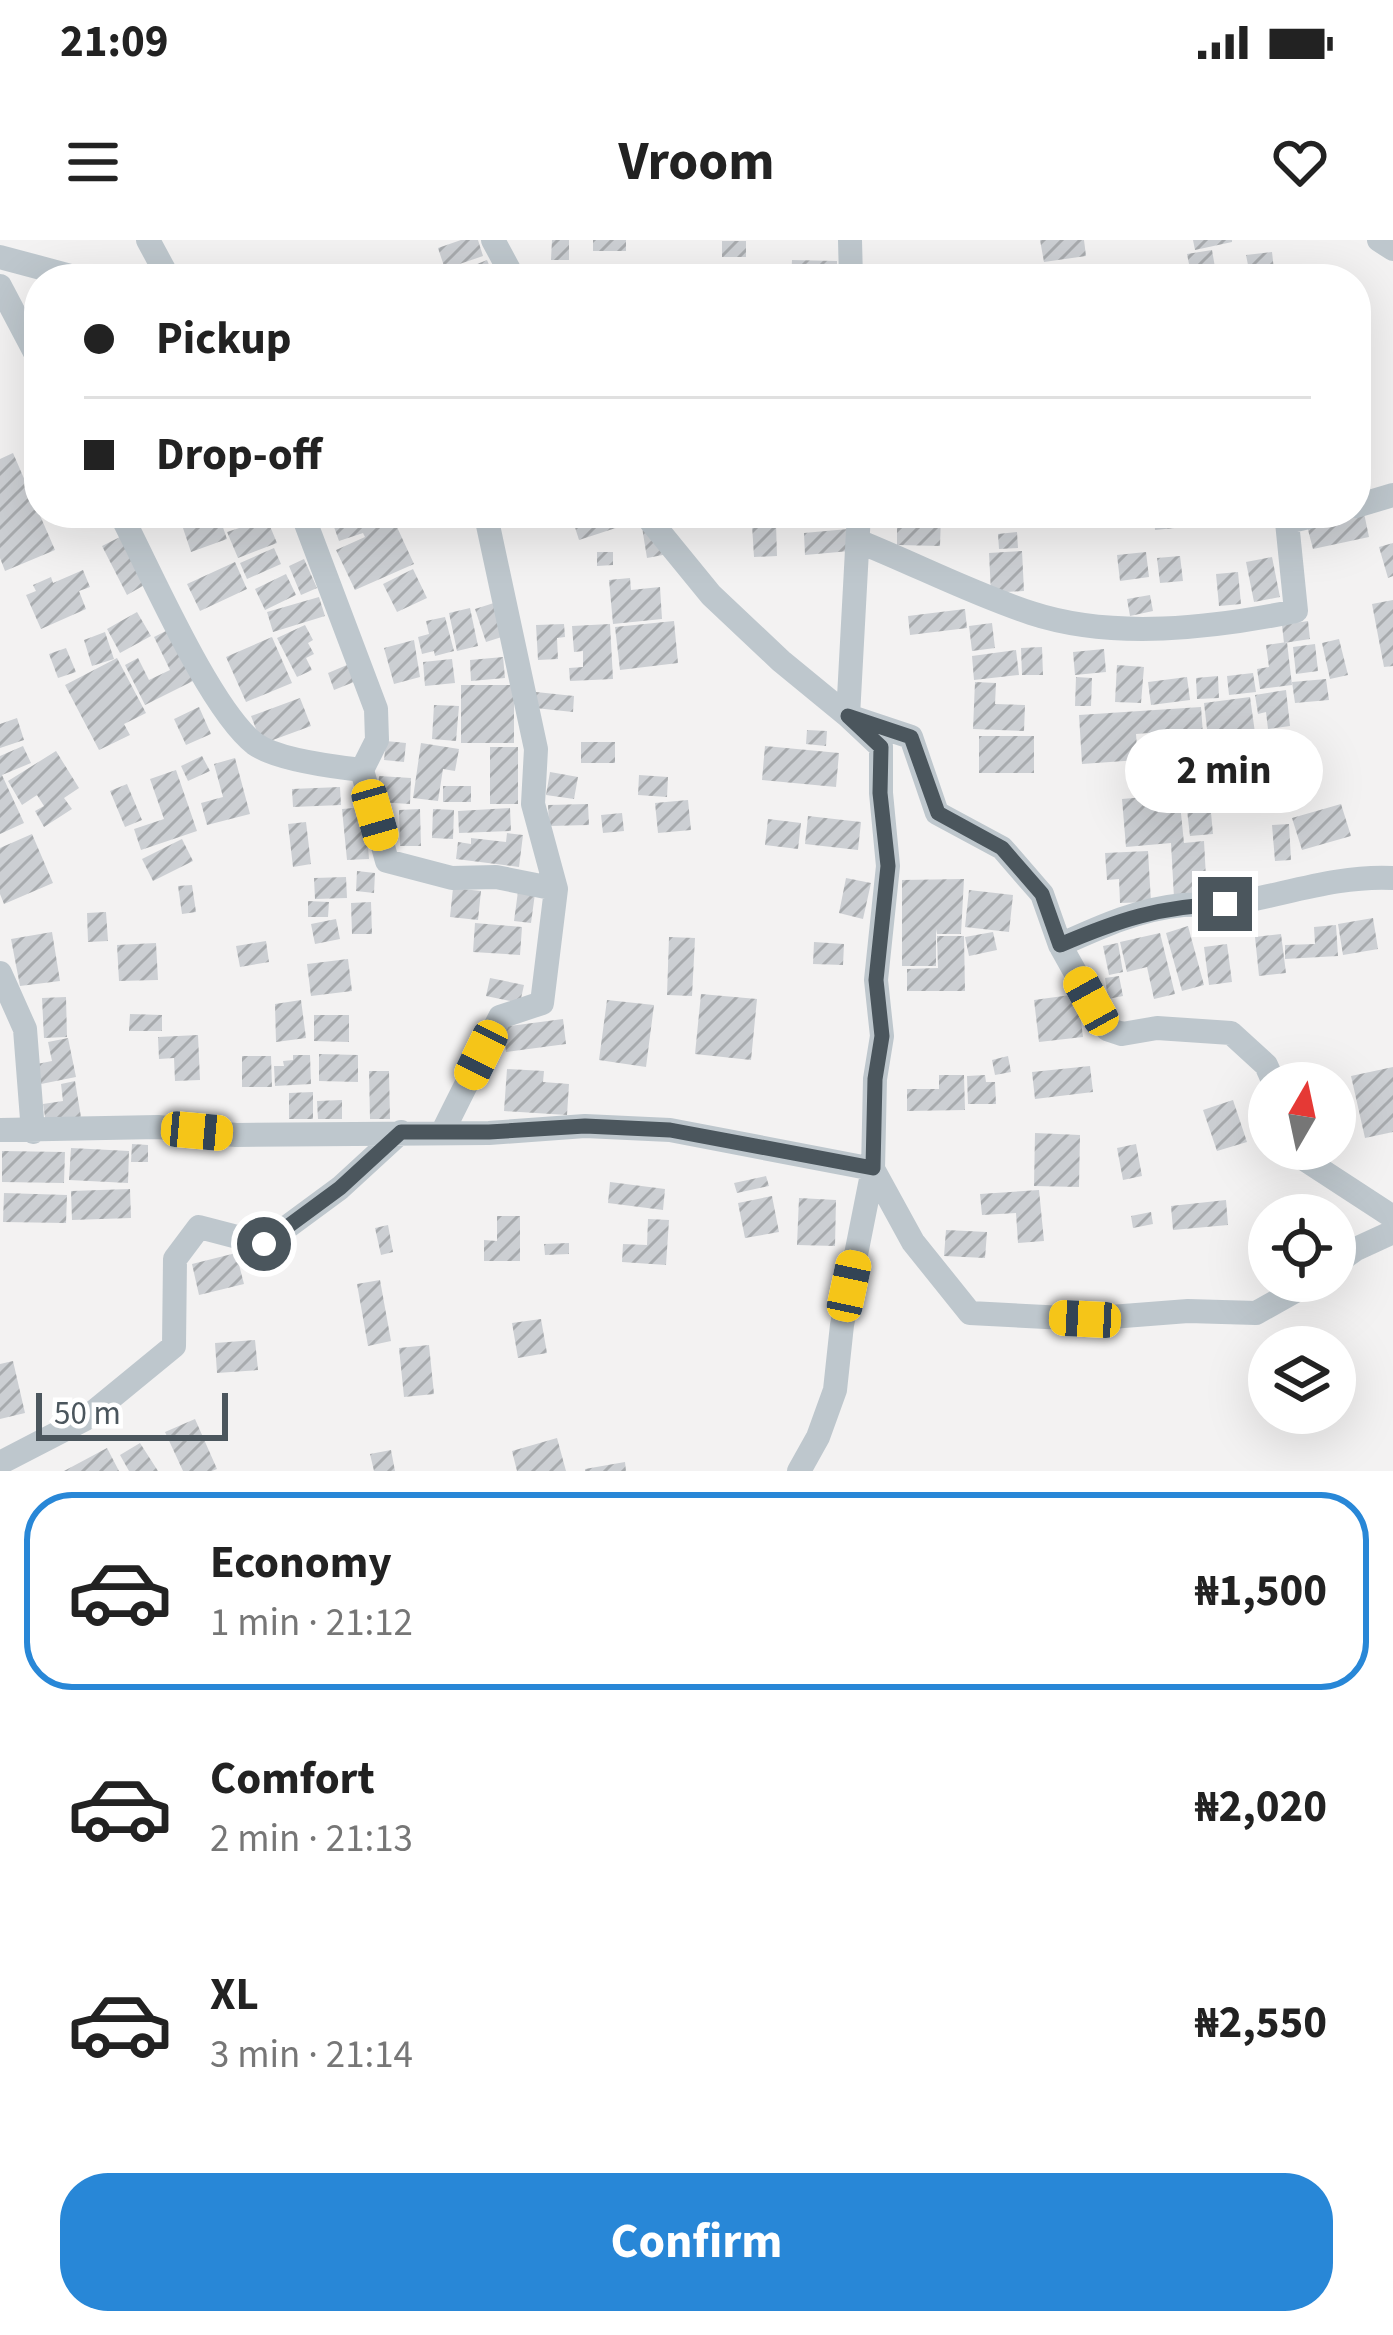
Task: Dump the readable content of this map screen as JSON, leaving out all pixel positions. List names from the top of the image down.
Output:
{
  "scale_bar": "50 m",
  "north": "top",
  "page": {
    "status": "21:09",
    "header": "Vroom",
    "banner": ["Pickup", "Drop-off"],
    "bubble": "2 min",
    "scale": "50 m",
    "list": [
      {
        "name": "Economy",
        "note": "1 min · 21:12",
        "value": "₦1,500"
      },
      {
        "name": "Comfort",
        "note": "2 min · 21:13",
        "value": "₦2,020"
      },
      {
        "name": "XL",
        "note": "3 min · 21:14",
        "value": "₦2,550"
      }
    ],
    "buttons": "Confirm"
  }
}
